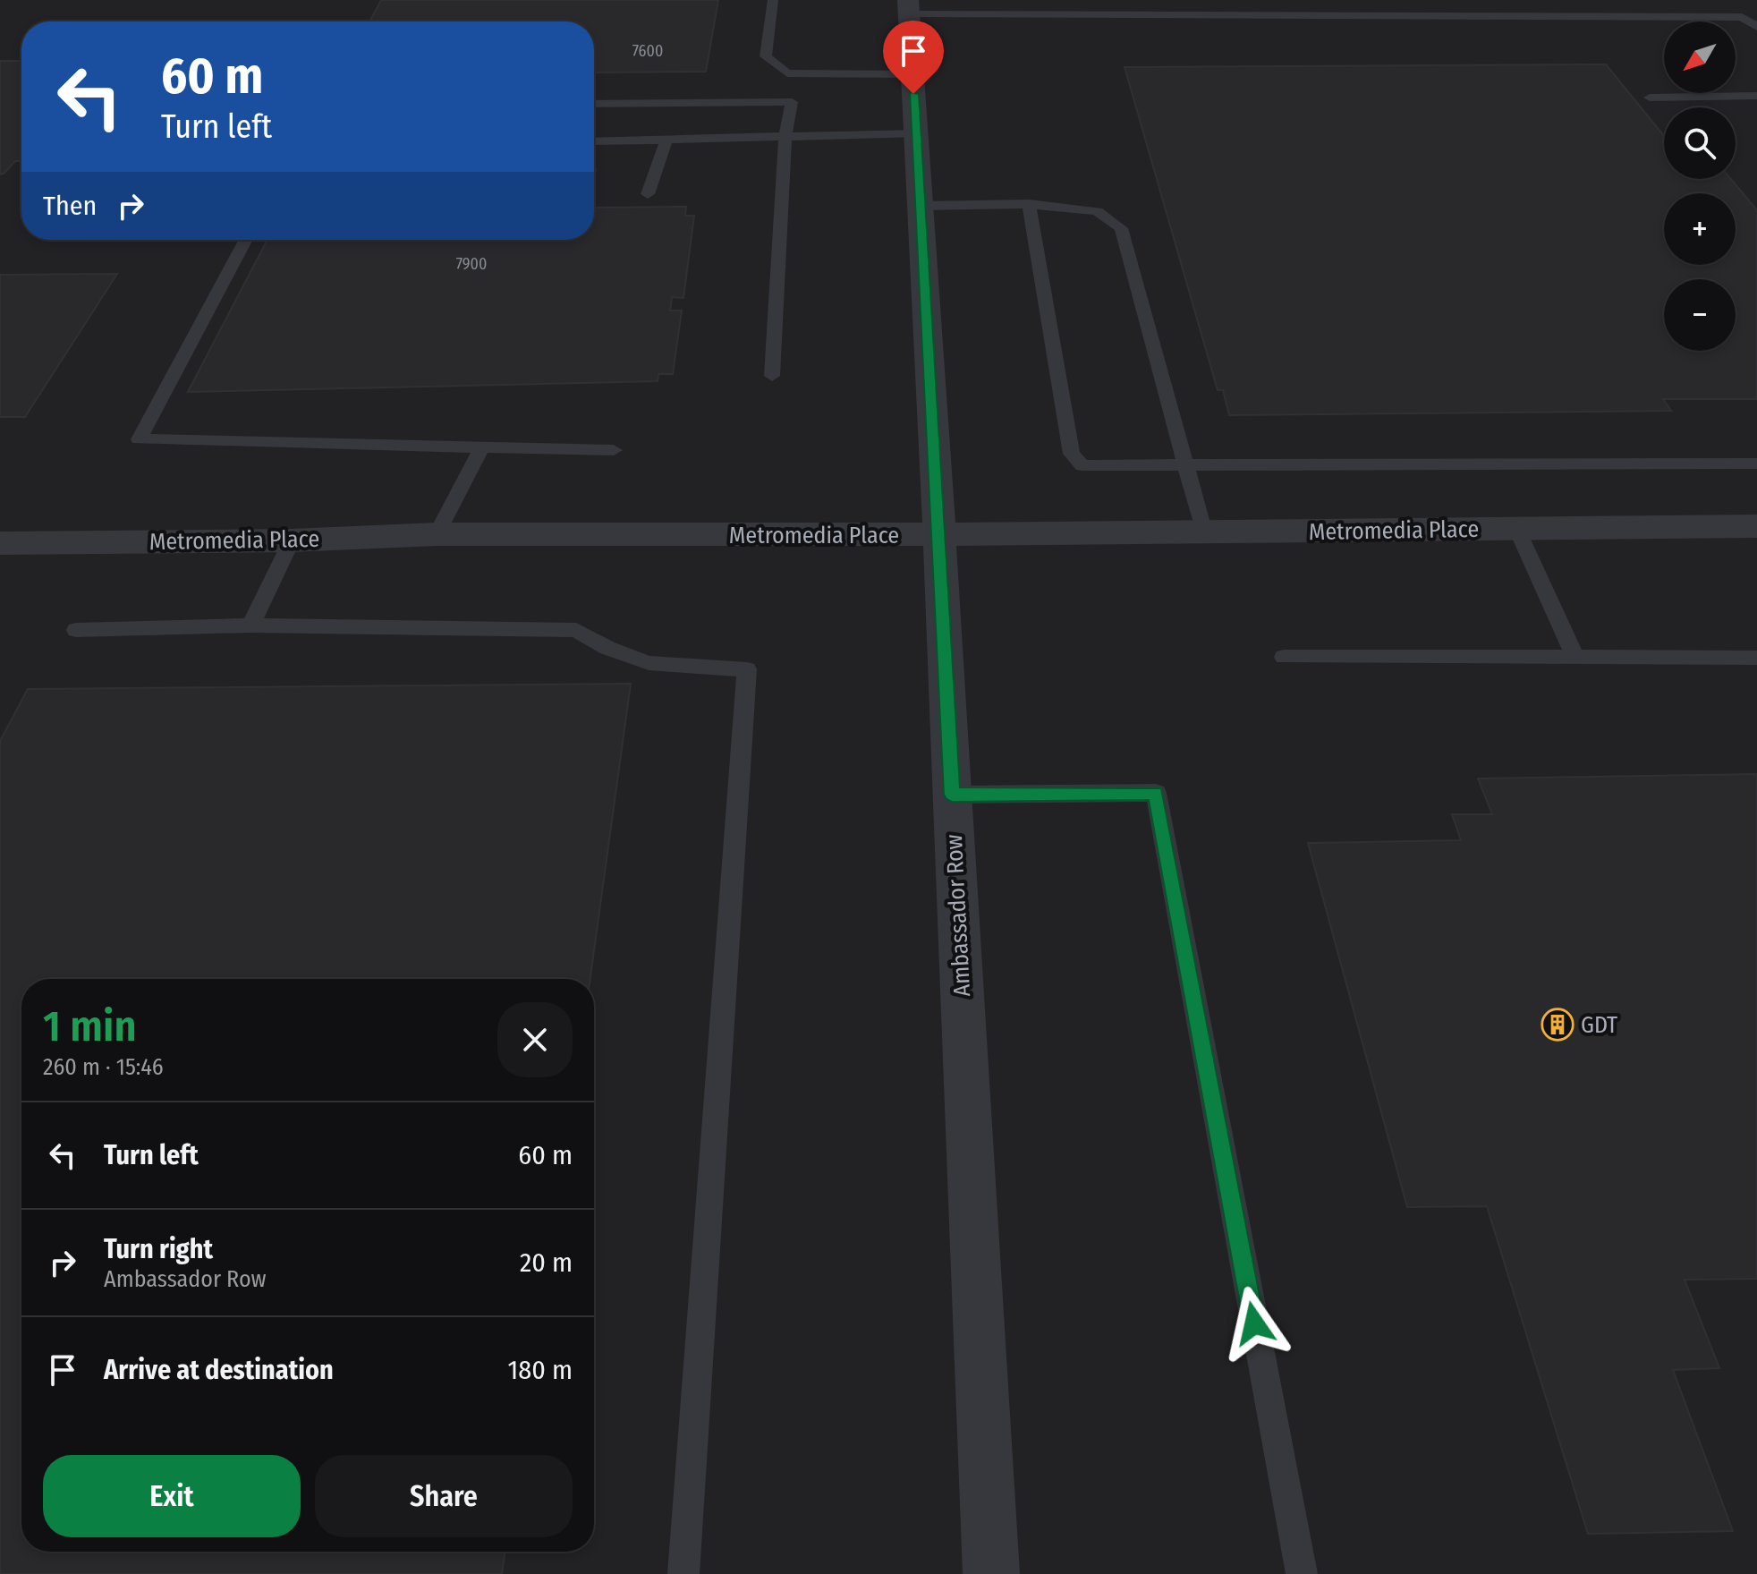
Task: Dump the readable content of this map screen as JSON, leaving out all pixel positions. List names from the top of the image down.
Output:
{
  "streets": {
    "street": ["Metromedia Place", "Ambassador Row"]
  },
  "crossings": [
    ["Metromedia Place", "Ambassador Row"]
  ],
  "places": {
    "building": ["GDT"]
  },
  "house_numbers": ["7600", "7900"],
  "north": "bottom left",
  "page": {
    "map_buttons": ["+", "−"],
    "turn": ["60 m", "Turn left"],
    "then": "Then",
    "heading": ["1 min", "260 m · 15:46"],
    "list": [
      {
        "name": "Turn left",
        "value": "60 m"
      },
      {
        "name": "Turn right",
        "note": "Ambassador Row",
        "value": "20 m"
      },
      {
        "name": "Arrive at destination",
        "value": "180 m"
      }
    ],
    "buttons": ["Exit", "Share"]
  }
}
